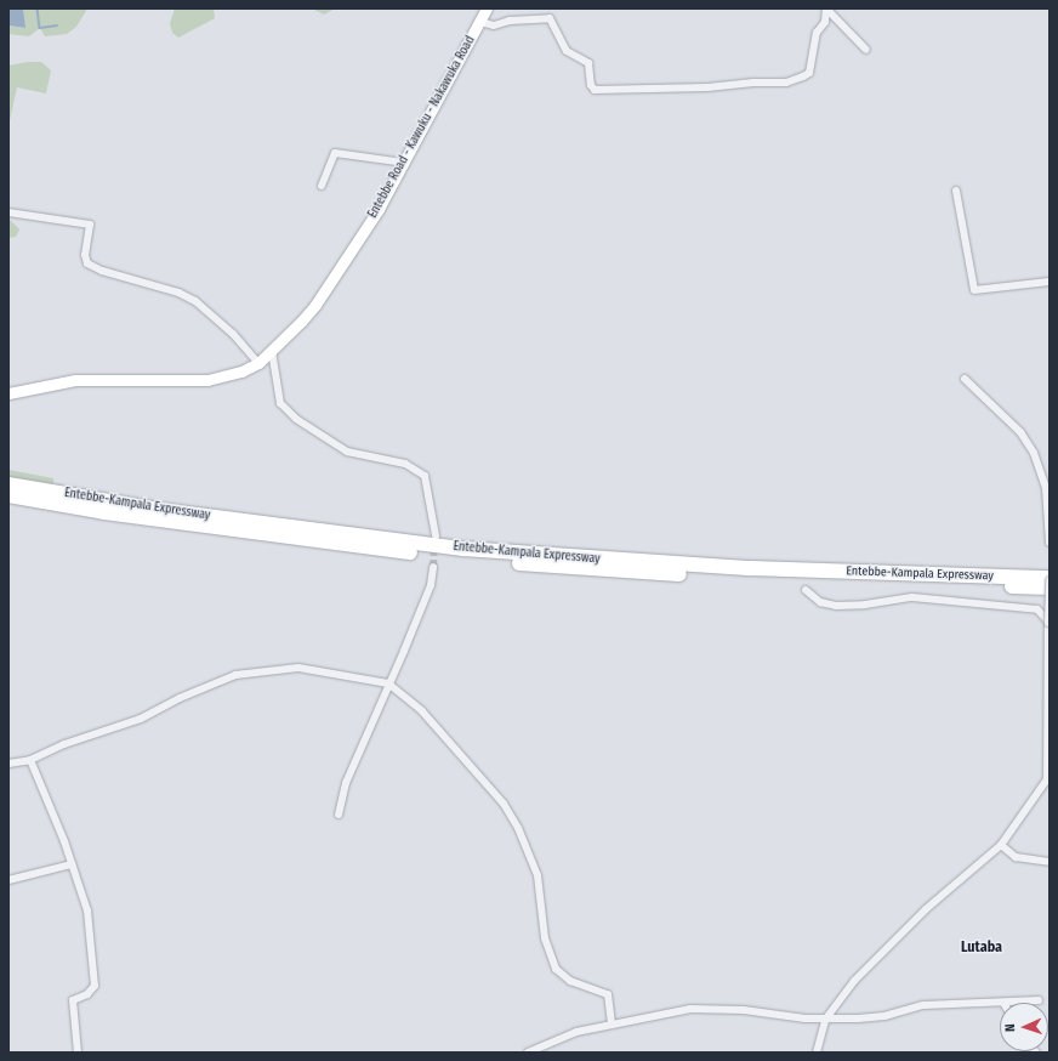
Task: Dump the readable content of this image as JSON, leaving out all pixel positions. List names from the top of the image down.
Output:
{
  "streets": {
    "highway": ["Entebbe-Kampala Expressway"],
    "main road": ["Entebbe Road - Kawuku - Nakawuka Road"]
  },
  "districts": ["Lutaba"],
  "north": "left"
}
